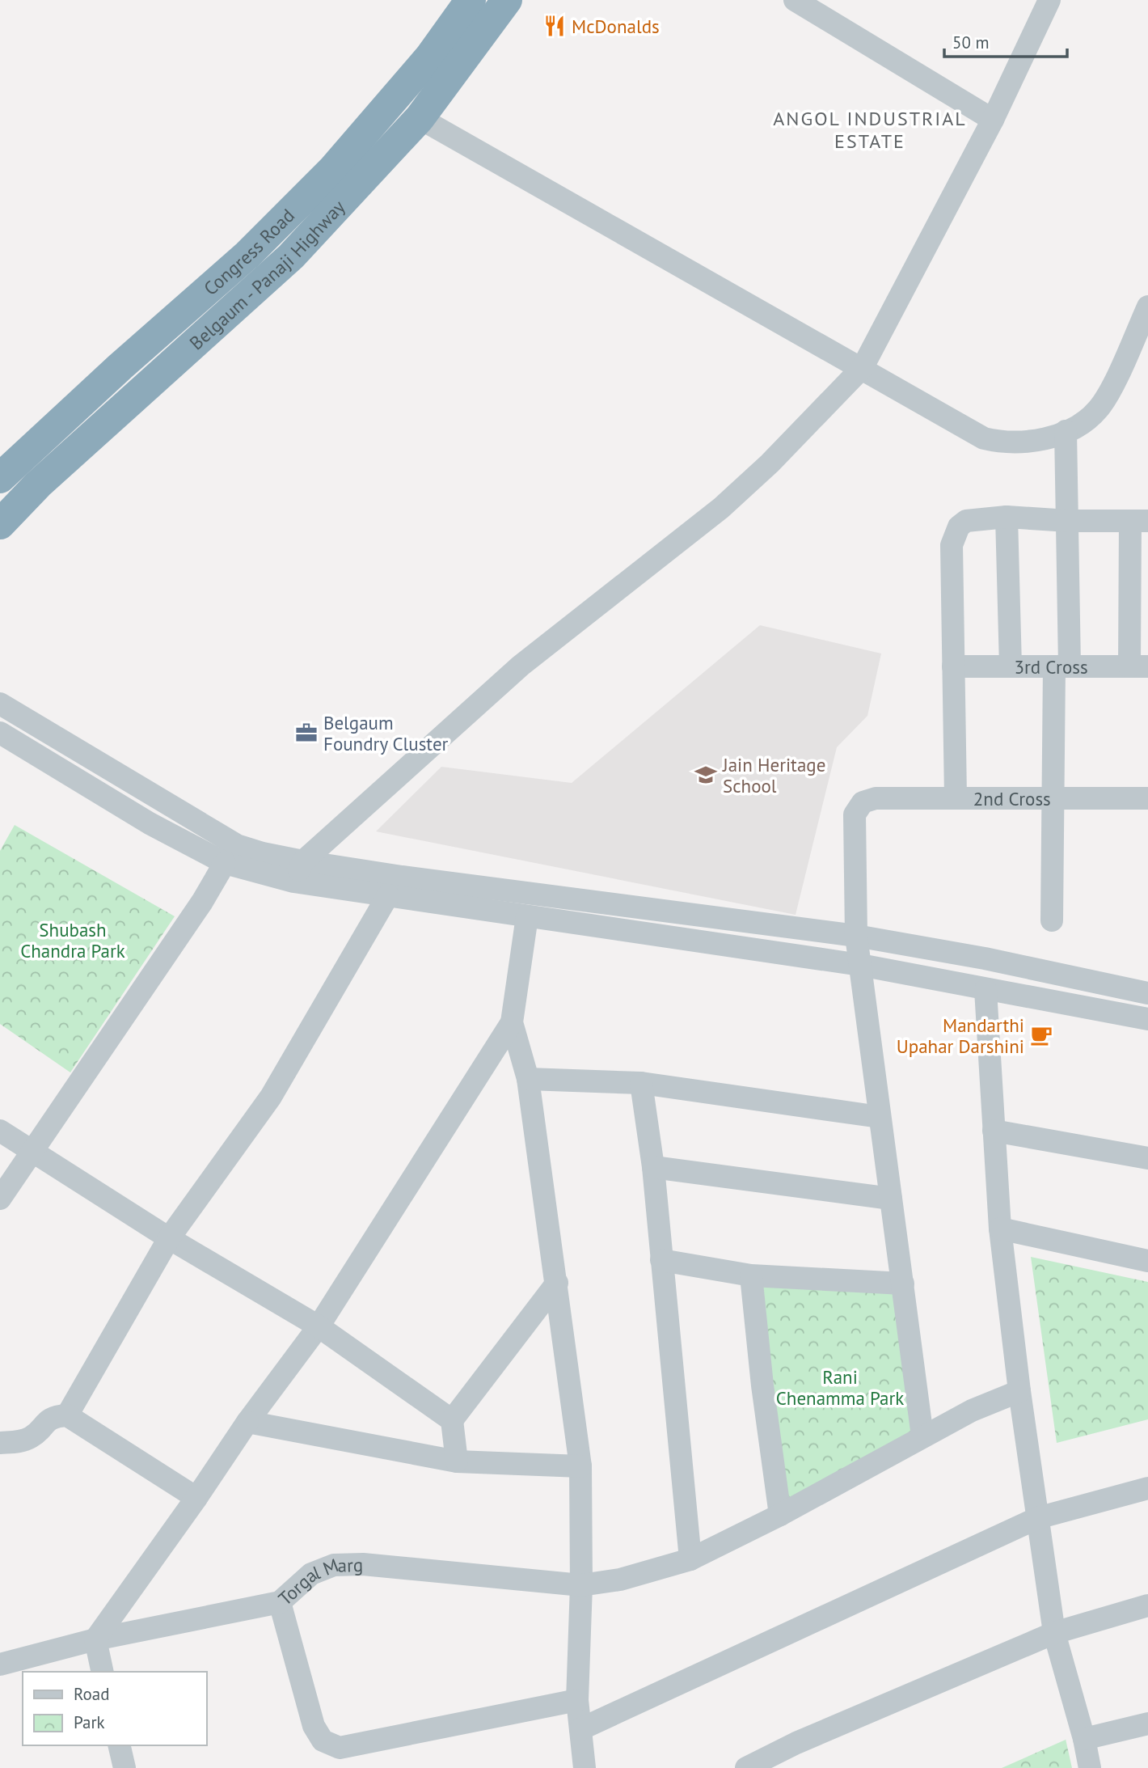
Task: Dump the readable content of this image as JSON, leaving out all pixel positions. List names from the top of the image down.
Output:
{
  "streets": {
    "highway": ["Congress Road", "Belgaum - Panaji Highway"],
    "street": ["3rd Cross", "2nd Cross", "Torgal Marg"]
  },
  "districts": ["ANGOL INDUSTRIAL ESTATE"],
  "parks": ["Shubash Chandra Park", "Rani Chenamma Park"],
  "places": {
    "restaurant": ["McDonalds"],
    "office": ["Belgaum Foundry Cluster"],
    "school or university": ["Jain Heritage School"],
    "cafe": ["Mandarthi Upahar Darshini"]
  },
  "legend": ["Road", "Park"],
  "scale_bar": "50 m"
}
